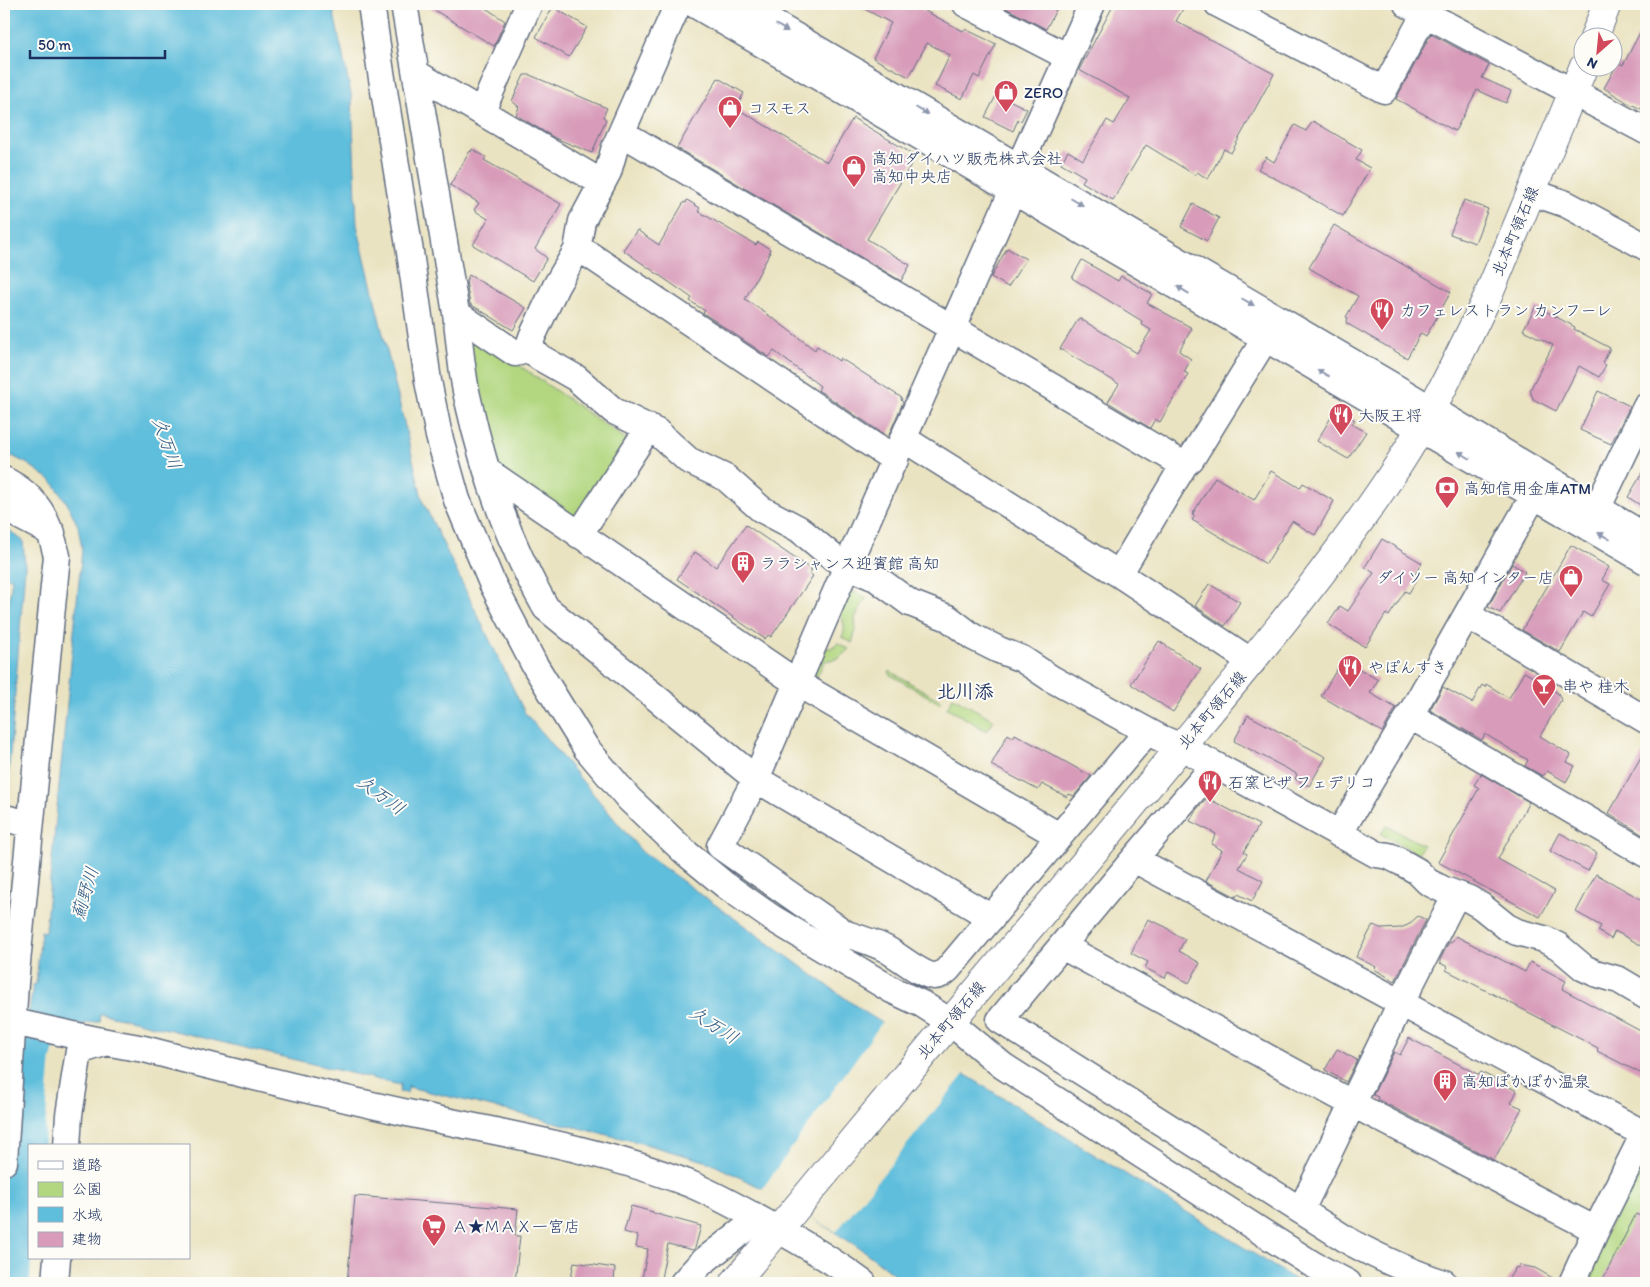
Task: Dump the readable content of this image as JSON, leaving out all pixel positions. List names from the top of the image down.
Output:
{
  "streets": {
    "main road": ["北本町領石線"]
  },
  "districts": ["北川添"],
  "water": ["久万川", "薊野川"],
  "places": {
    "shop": [
      "ZERO",
      "コスモス",
      "高知ダイハツ販売株式会社 高知中央店",
      "ダイソー 高知インター店"
    ],
    "restaurant": [
      "カフェレストラン カンフーレ",
      "大阪王将",
      "やぽんすき",
      "石窯ピザ フェデリコ"
    ],
    "bank": ["高知信用金庫ATM"],
    "building": ["ララシャンス迎賓館 高知", "高知ぽかぽか温泉"],
    "bar": ["串や 桂木"],
    "supermarket": ["Ａ★ＭＡＸ一宮店"]
  },
  "legend": [
    "道路",
    "公園",
    "水域",
    "建物"
  ],
  "scale_bar": "50 m",
  "north": "bottom left"
}
